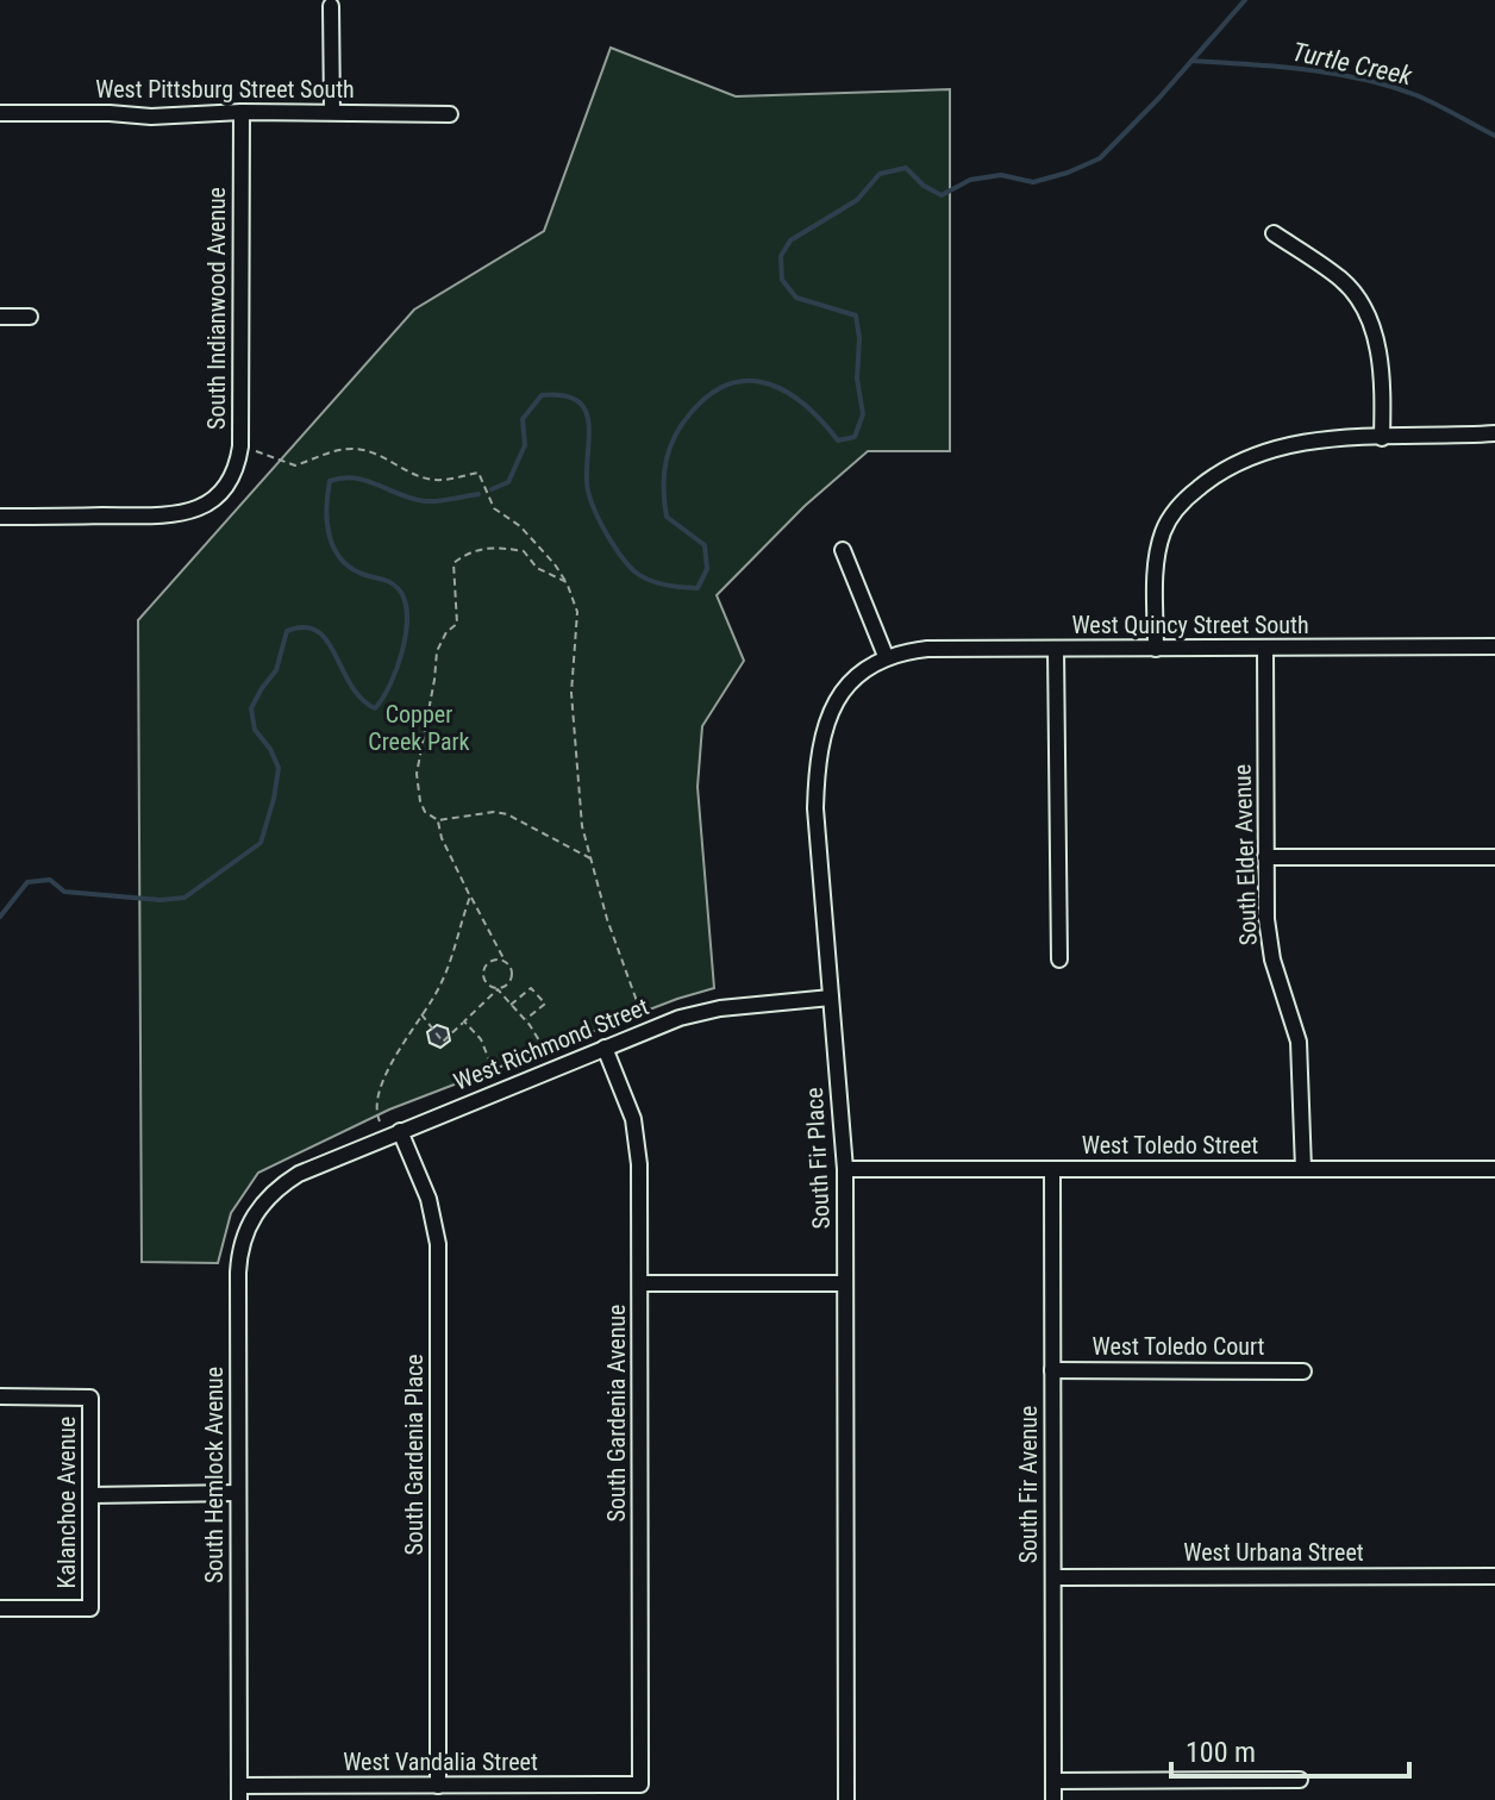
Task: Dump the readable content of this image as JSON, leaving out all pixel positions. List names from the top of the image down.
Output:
{
  "streets": {
    "street": [
      "West Pittsburg Street South",
      "South Indianwood Avenue",
      "West Quincy Street South",
      "South Elder Avenue",
      "West Richmond Street",
      "West Toledo Street",
      "South Fir Place",
      "West Toledo Court",
      "South Gardenia Avenue",
      "South Gardenia Place",
      "South Hemlock Avenue",
      "South Fir Avenue",
      "Kalanchoe Avenue",
      "West Urbana Street",
      "West Vandalia Street"
    ]
  },
  "crossings": [
    ["West Pittsburg Street South", "South Indianwood Avenue"],
    ["West Quincy Street South", "South Elder Avenue"],
    ["West Quincy Street South", "South Fir Place"],
    ["South Elder Avenue", "West Toledo Street"],
    ["West Richmond Street", "South Fir Place"],
    ["West Richmond Street", "South Gardenia Avenue"],
    ["West Richmond Street", "South Gardenia Place"],
    ["West Richmond Street", "South Hemlock Avenue"],
    ["West Toledo Street", "South Fir Place"],
    ["West Toledo Street", "South Fir Avenue"],
    ["West Toledo Court", "South Fir Avenue"],
    ["South Gardenia Avenue", "West Vandalia Street"],
    ["South Gardenia Place", "West Vandalia Street"],
    ["South Hemlock Avenue", "West Vandalia Street"],
    ["South Fir Avenue", "West Urbana Street"]
  ],
  "water": ["Turtle Creek"],
  "parks": ["Copper Creek Park"],
  "scale_bar": "100 m"
}
